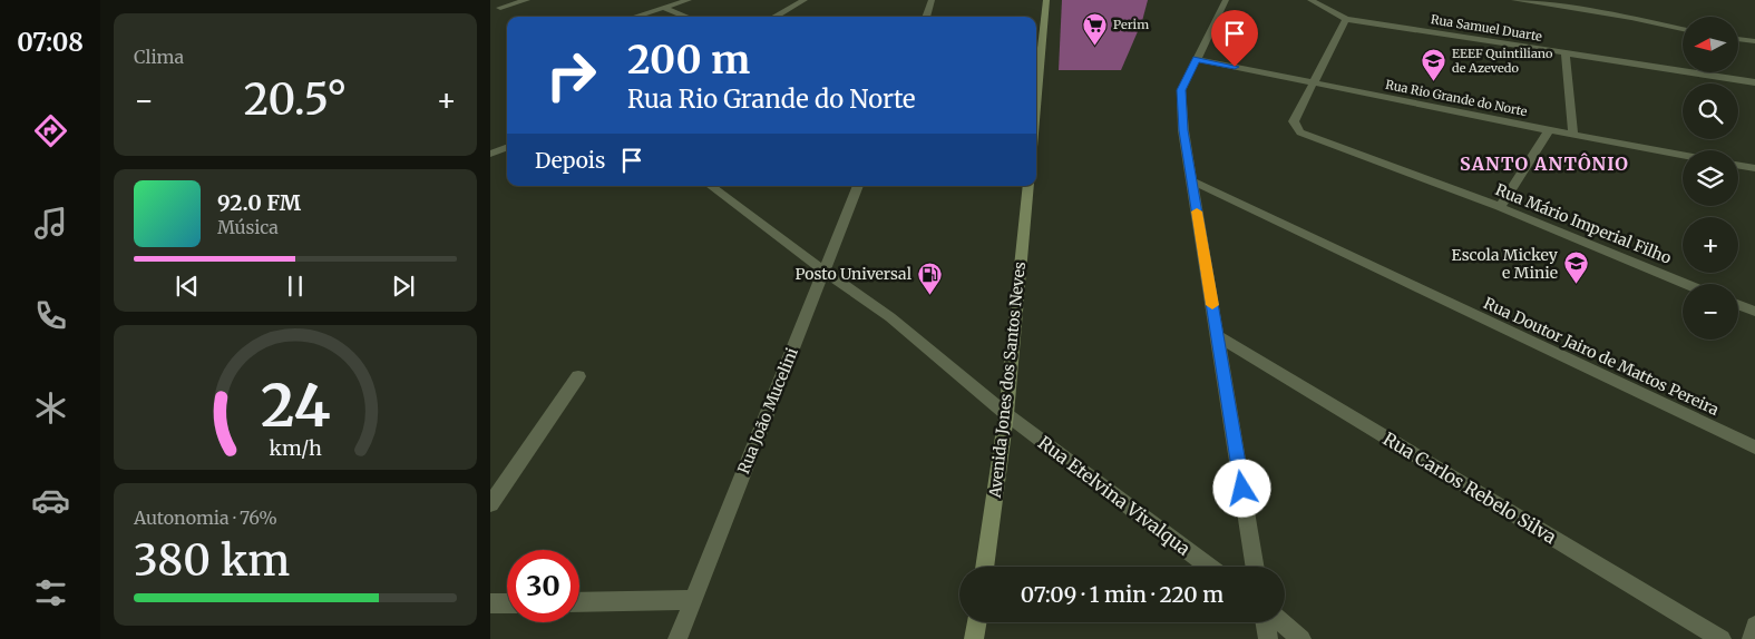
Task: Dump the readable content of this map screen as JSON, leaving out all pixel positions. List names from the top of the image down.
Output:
{
  "streets": {
    "main road": ["Avenida Jones dos Santos Neves"],
    "street": [
      "Rua Samuel Duarte",
      "Rua Rio Grande do Norte",
      "Rua Mário Imperial Filho",
      "Rua Doutor Jairo de Mattos Pereira",
      "Rua João Mucelini",
      "Rua Carlos Rebelo Silva",
      "Rua Etelvina Vivalqua"
    ]
  },
  "crossings": [
    ["Rua Rio Grande do Norte", "Rua Mário Imperial Filho"],
    ["Avenida Jones dos Santos Neves", "Rua Etelvina Vivalqua"],
    ["Rua João Mucelini", "Rua Etelvina Vivalqua"]
  ],
  "districts": ["SANTO ANTÔNIO"],
  "places": {
    "supermarket": ["Perim"],
    "school or university": ["EEEF Quintiliano de Azevedo", "Escola Mickey e Minie"],
    "fuel station": ["Posto Universal"]
  },
  "north": "left",
  "page": {
    "tabs": "07:08",
    "tile": [
      "Clima",
      ["Autonomia · 76%", "380 km"]
    ],
    "map_buttons": ["+", "−"],
    "turn": ["200 m", "Rua Rio Grande do Norte"],
    "heat": ["−", "20.5°", "+"],
    "then": "Depois",
    "song": ["92.0 FM", "Música"],
    "limit": "30",
    "trip": "07:09 · 1 min · 220 m",
    "gauge": ["24", "km/h"]
  }
}
